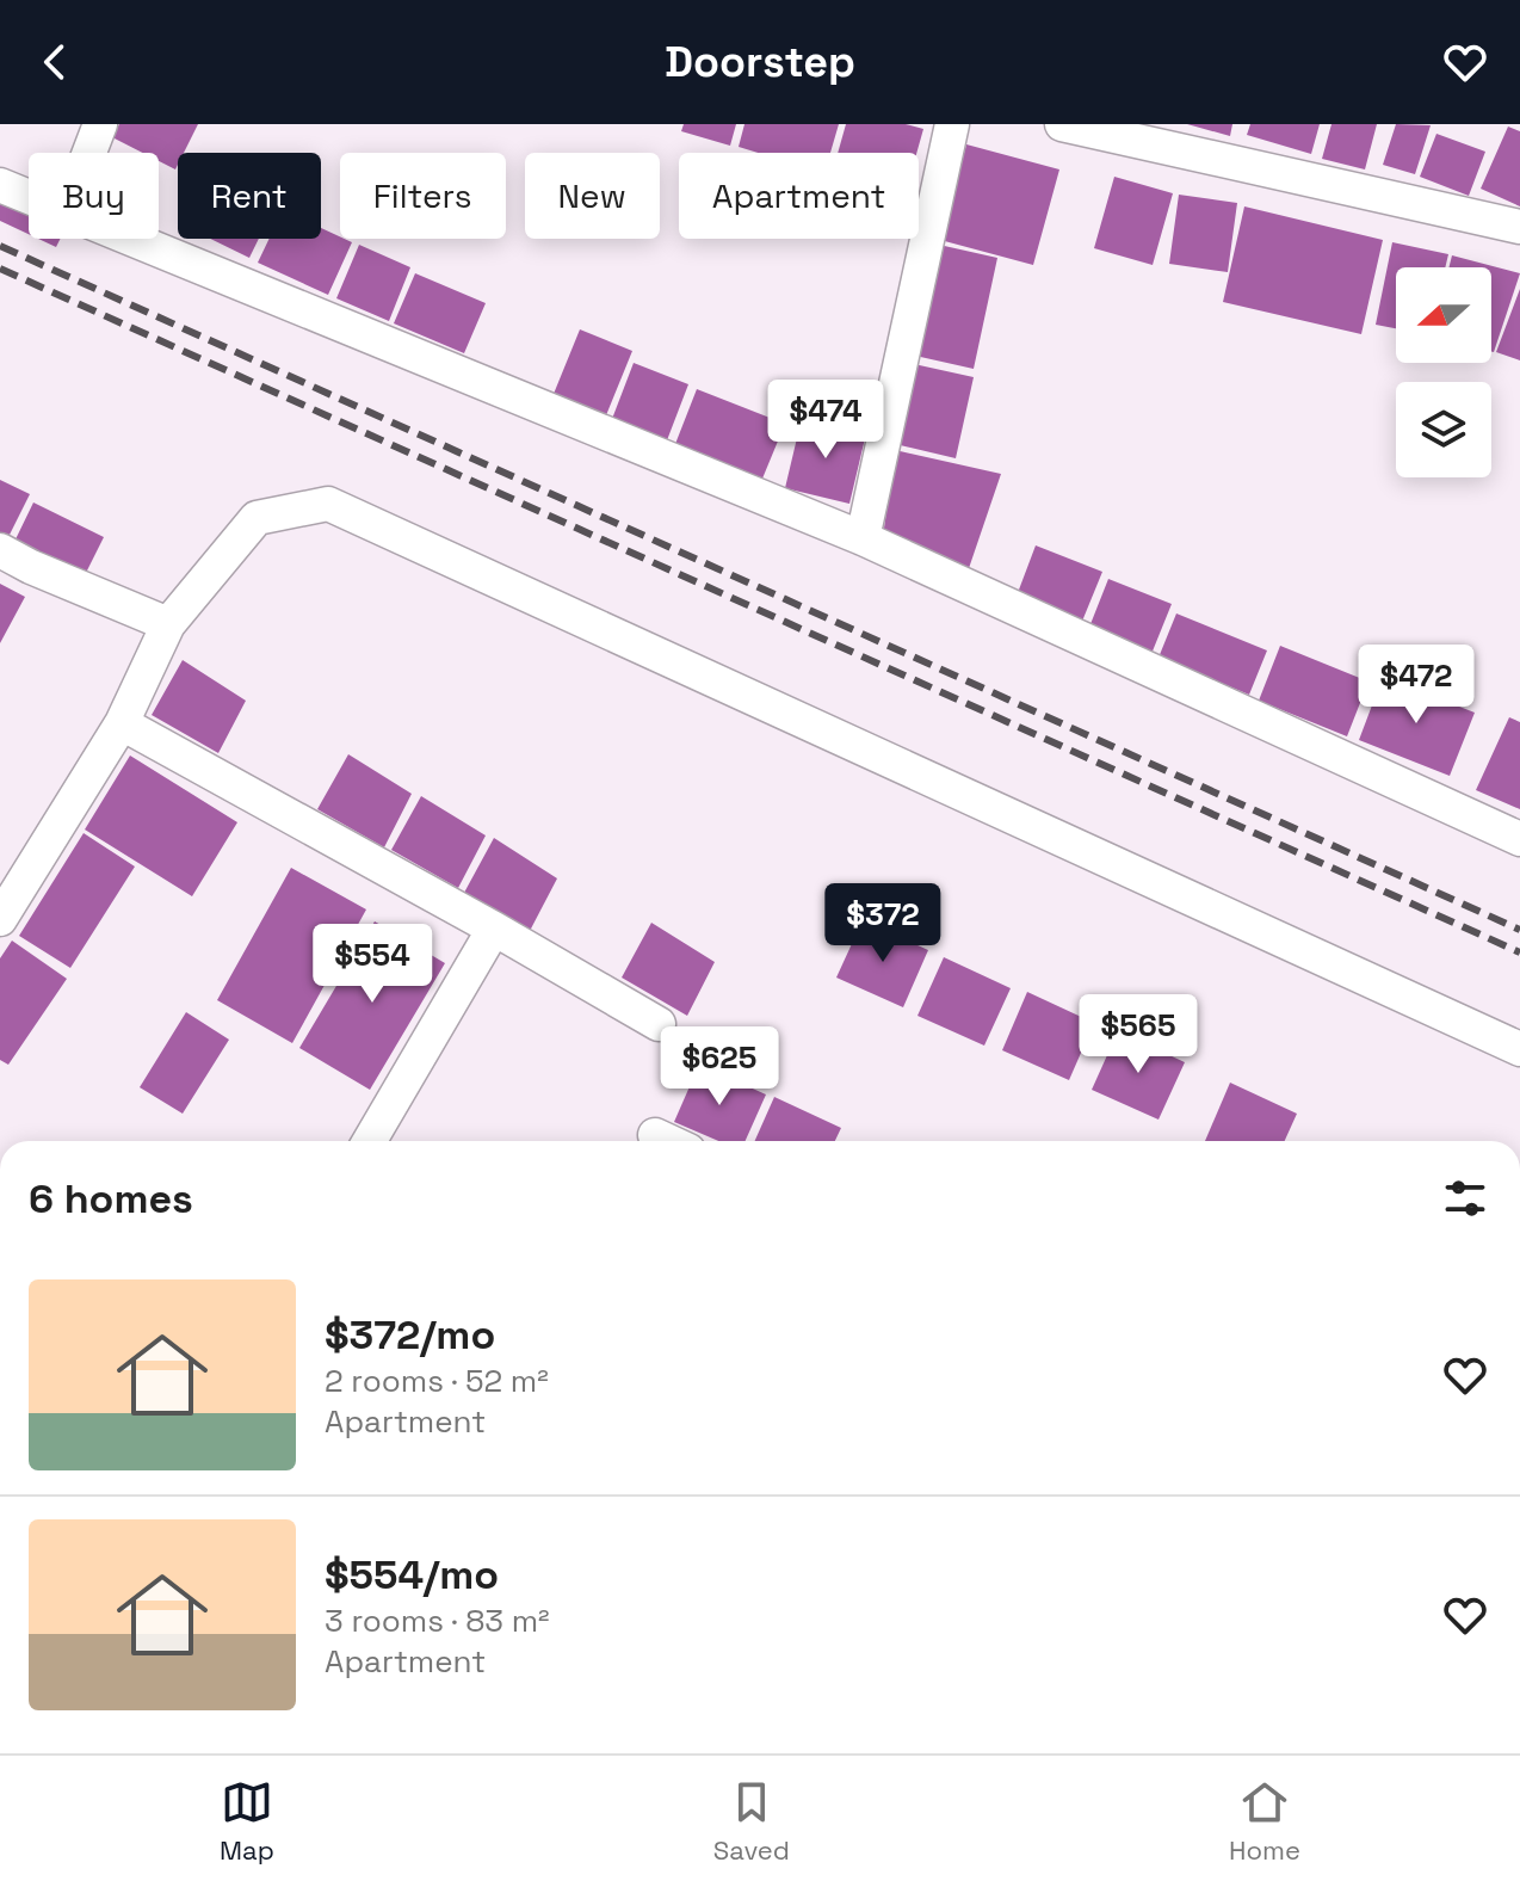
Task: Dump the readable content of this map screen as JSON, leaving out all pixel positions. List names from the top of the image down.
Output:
{
  "north": "left",
  "page": {
    "header": "Doorstep",
    "chip": [
      "Buy",
      "Rent",
      "Filters",
      "New",
      "Apartment"
    ],
    "price": [
      "$474",
      "$472",
      "$372",
      "$554",
      "$565",
      "$625"
    ],
    "heading": "6 homes",
    "list": [
      {
        "name": "$372/mo",
        "note": "2 rooms · 52 m² · Apartment"
      },
      {
        "name": "$554/mo",
        "note": "3 rooms · 83 m² · Apartment"
      }
    ],
    "tabs": ["Map", "Saved", "Home"]
  }
}
